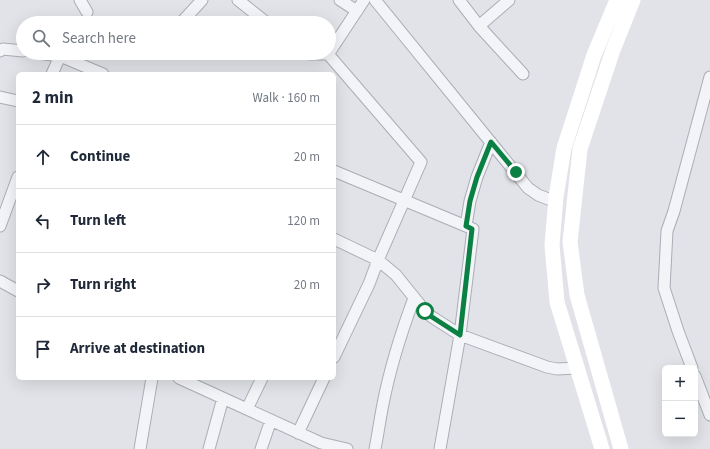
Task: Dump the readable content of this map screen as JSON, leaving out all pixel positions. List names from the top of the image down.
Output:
{
  "page": {
    "search": "Search here",
    "heading": ["2 min", "Walk · 160 m"],
    "list": [
      ["Continue", "20 m"],
      ["Turn left", "120 m"],
      ["Turn right", "20 m"],
      "Arrive at destination"
    ],
    "map_buttons": ["+", "−"]
  }
}
